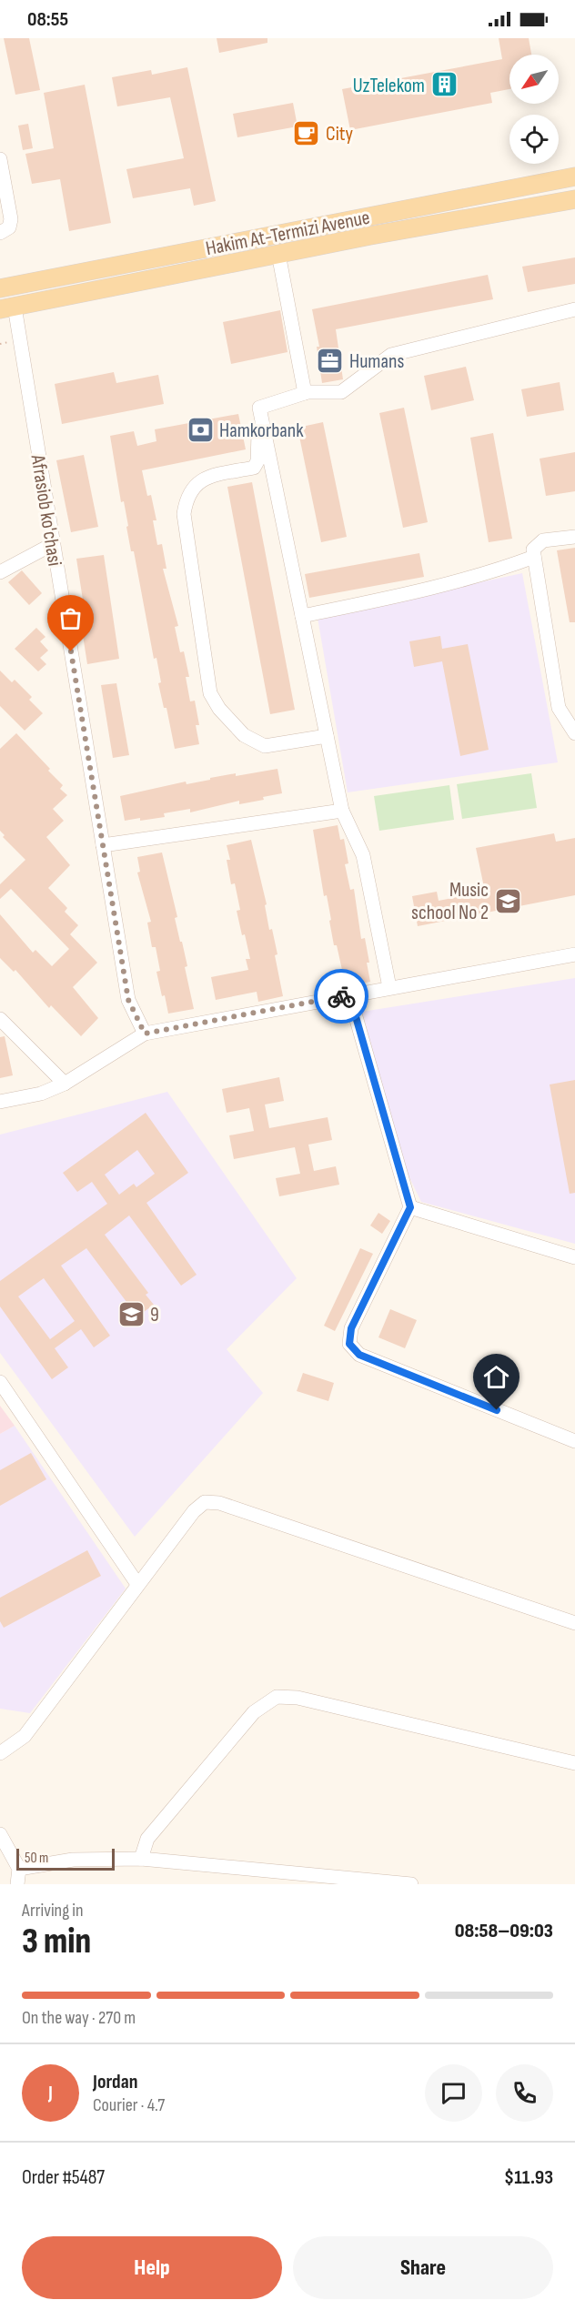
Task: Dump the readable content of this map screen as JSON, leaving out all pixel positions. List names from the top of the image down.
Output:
{
  "streets": {
    "main road": ["Hakim At-Termizi Avenue"],
    "street": ["Afrasiob ko'chasi"]
  },
  "crossings": [
    ["Hakim At-Termizi Avenue", "Afrasiob ko'chasi"]
  ],
  "places": {
    "building": ["UzTelekom"],
    "cafe": ["City"],
    "office": ["Humans"],
    "bank": ["Hamkorbank"],
    "school or university": ["Music school No 2", "9"]
  },
  "scale_bar": "50 m",
  "north": "bottom left",
  "page": {
    "status": "08:55",
    "scale": "50 m",
    "heading": ["3 min", "Arriving in", "08:58–09:03"],
    "panel": [
      "Jordan",
      "Courier · 4.7",
      "Order #5487",
      "$11.93"
    ],
    "bar": "On the way · 270 m",
    "round": "J",
    "buttons": ["Help", "Share"]
  }
}
